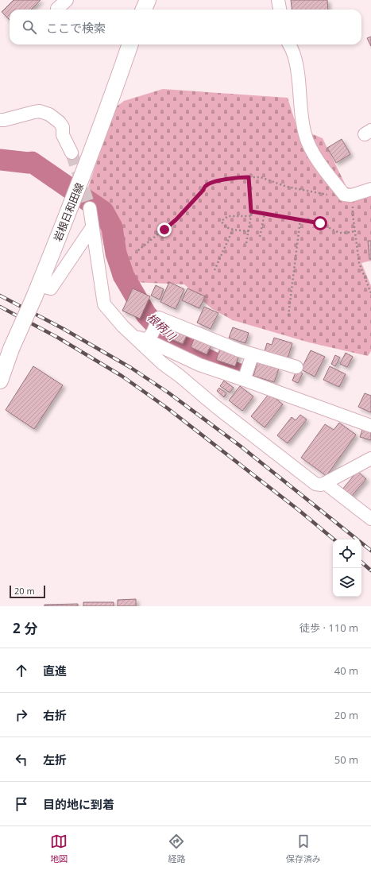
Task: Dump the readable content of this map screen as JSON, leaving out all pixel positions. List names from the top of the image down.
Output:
{
  "streets": {
    "main road": ["岩根日和田線"]
  },
  "water": ["根柄川"],
  "scale_bar": "20 m",
  "page": {
    "search": "ここで検索",
    "scale": "20 m",
    "heading": ["2 分", "徒歩 · 110 m"],
    "list": [
      ["直進", "40 m"],
      ["右折", "20 m"],
      ["左折", "50 m"],
      "目的地に到着"
    ],
    "nav": ["地図", "経路", "保存済み"]
  }
}
